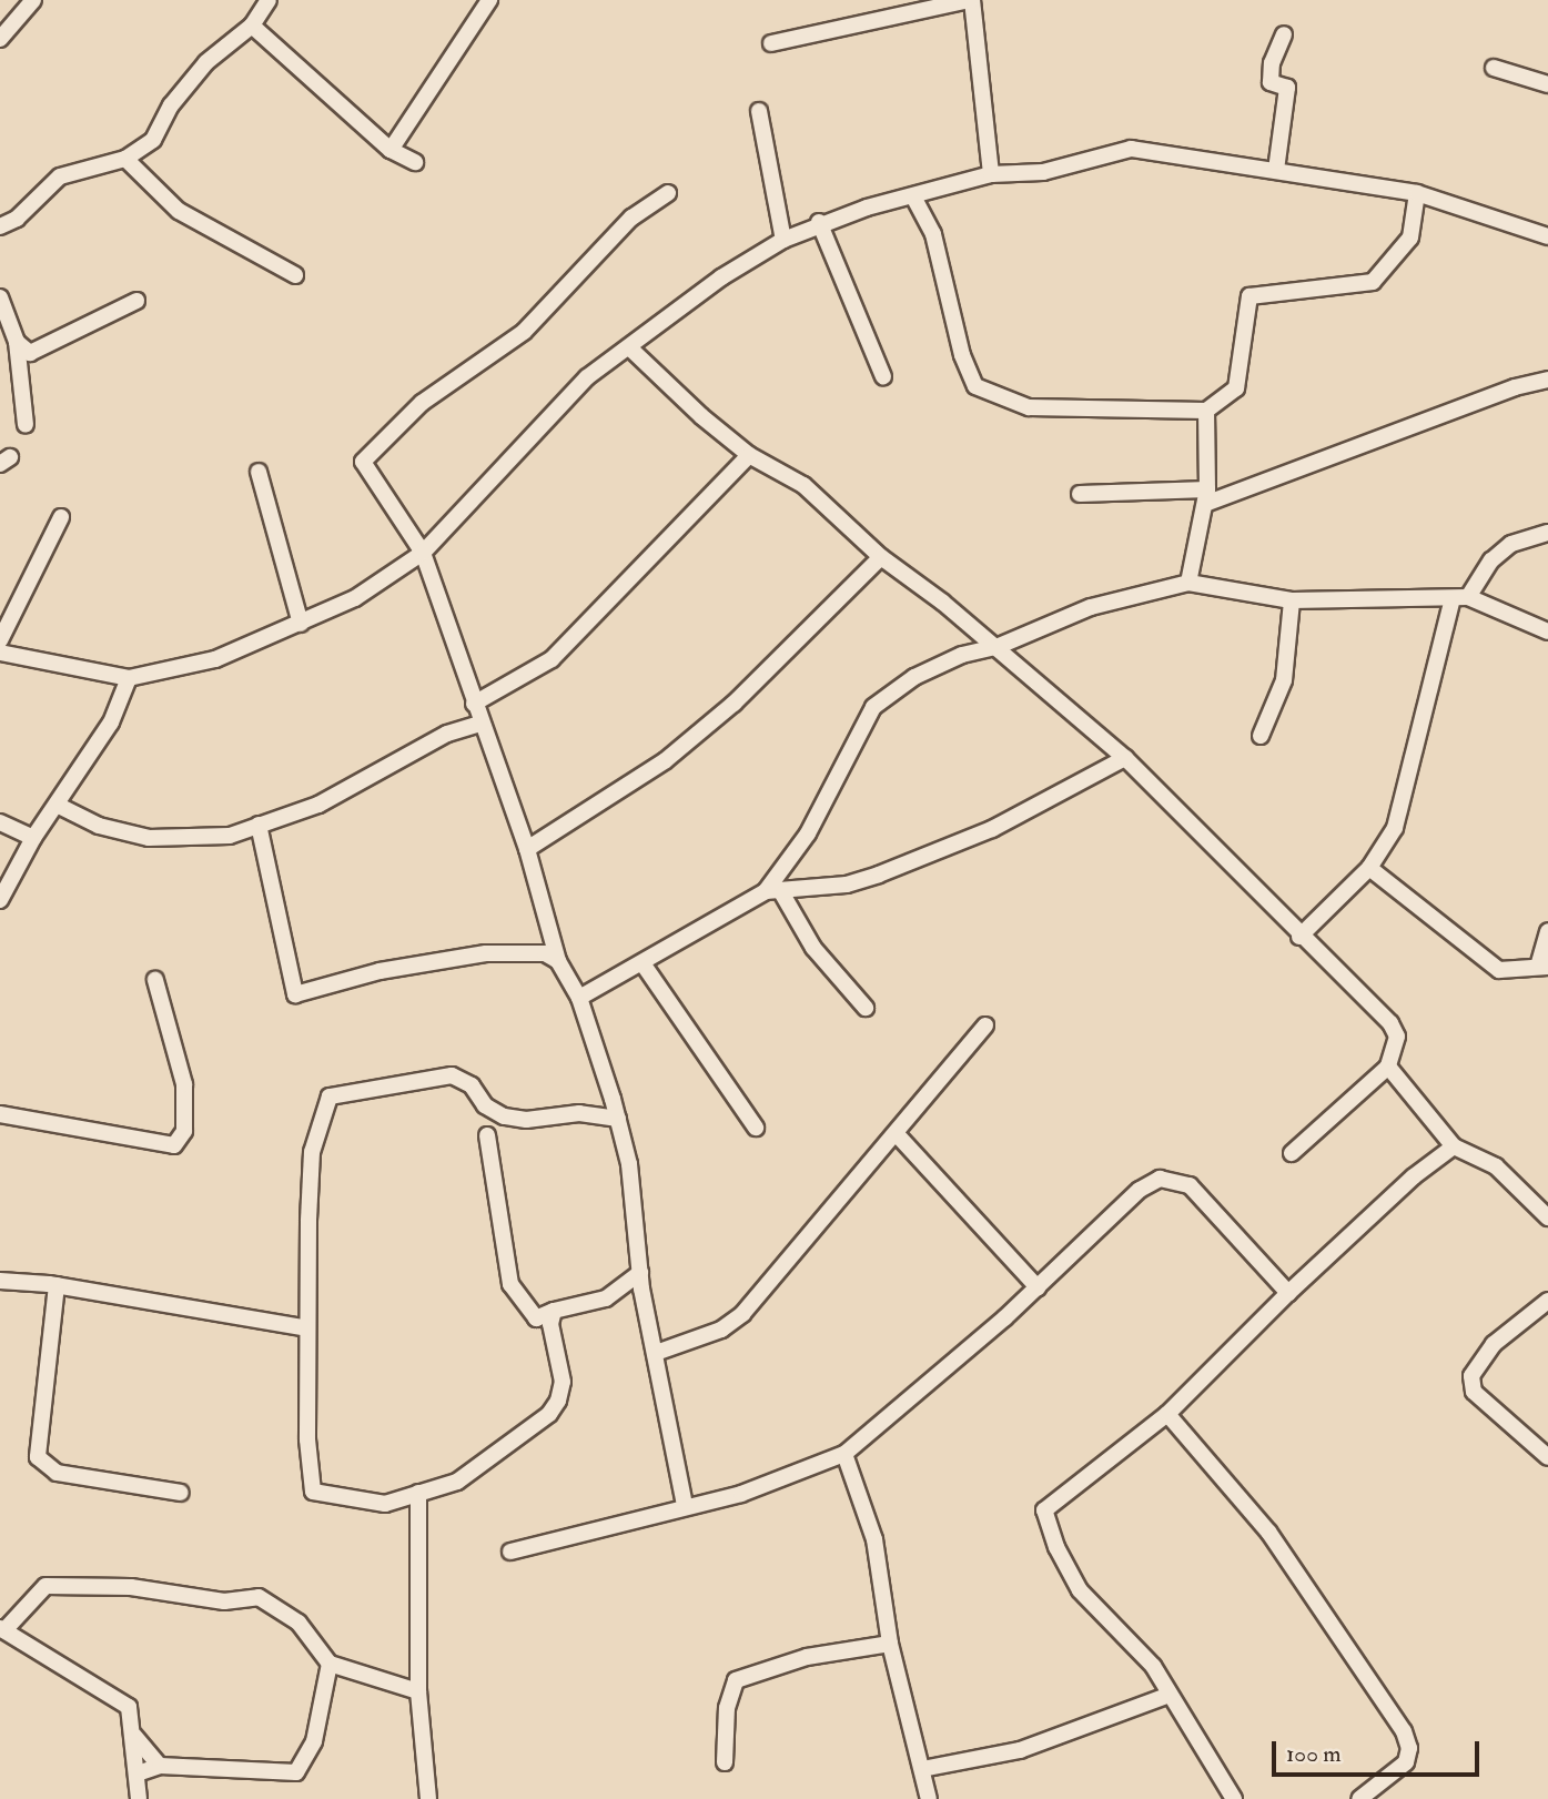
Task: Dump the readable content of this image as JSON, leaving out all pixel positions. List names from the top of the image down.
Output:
{
  "scale_bar": "100 m"
}
